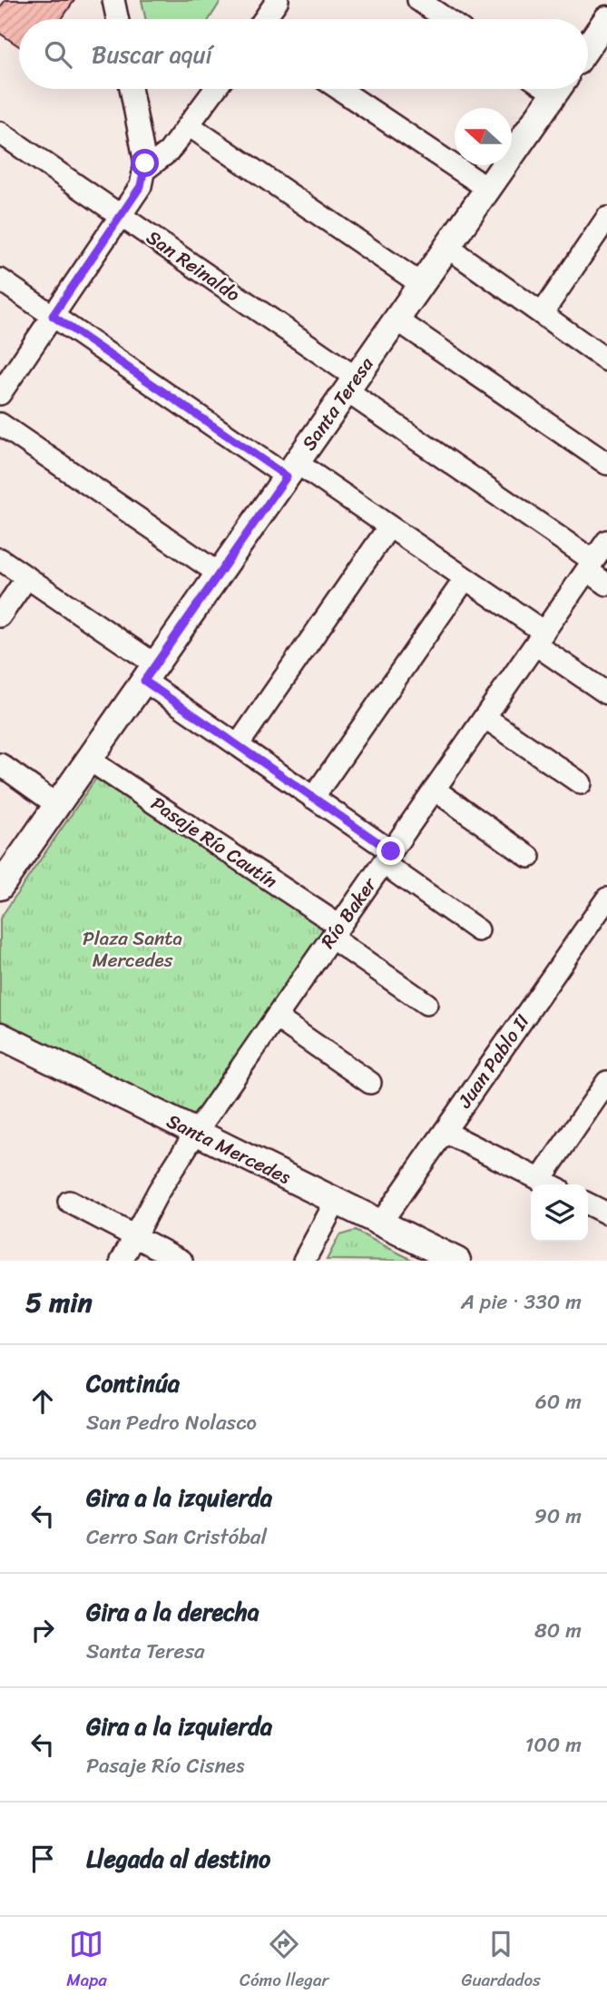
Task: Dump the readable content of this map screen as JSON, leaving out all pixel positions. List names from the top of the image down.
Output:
{
  "streets": {
    "street": [
      "San Reinaldo",
      "Santa Teresa",
      "Pasaje Río Cautín",
      "Río Baker",
      "Juan Pablo II",
      "Santa Mercedes"
    ]
  },
  "crossings": [
    ["San Reinaldo", "Santa Teresa"],
    ["San Reinaldo", "Río Baker"],
    ["Santa Teresa", "Pasaje Río Cautín"],
    ["Pasaje Río Cautín", "Río Baker"],
    ["Río Baker", "Santa Mercedes"],
    ["Juan Pablo II", "Santa Mercedes"]
  ],
  "parks": ["Plaza Santa Mercedes"],
  "north": "left",
  "page": {
    "search": "Buscar aquí",
    "heading": ["5 min", "A pie · 330 m"],
    "list": [
      ["Continúa", "San Pedro Nolasco", "60 m"],
      ["Gira a la izquierda", "Cerro San Cristóbal", "90 m"],
      ["Gira a la derecha", "Santa Teresa", "80 m"],
      ["Gira a la izquierda", "Pasaje Río Cisnes", "100 m"],
      "Llegada al destino"
    ],
    "nav": ["Mapa", "Cómo llegar", "Guardados"]
  }
}
